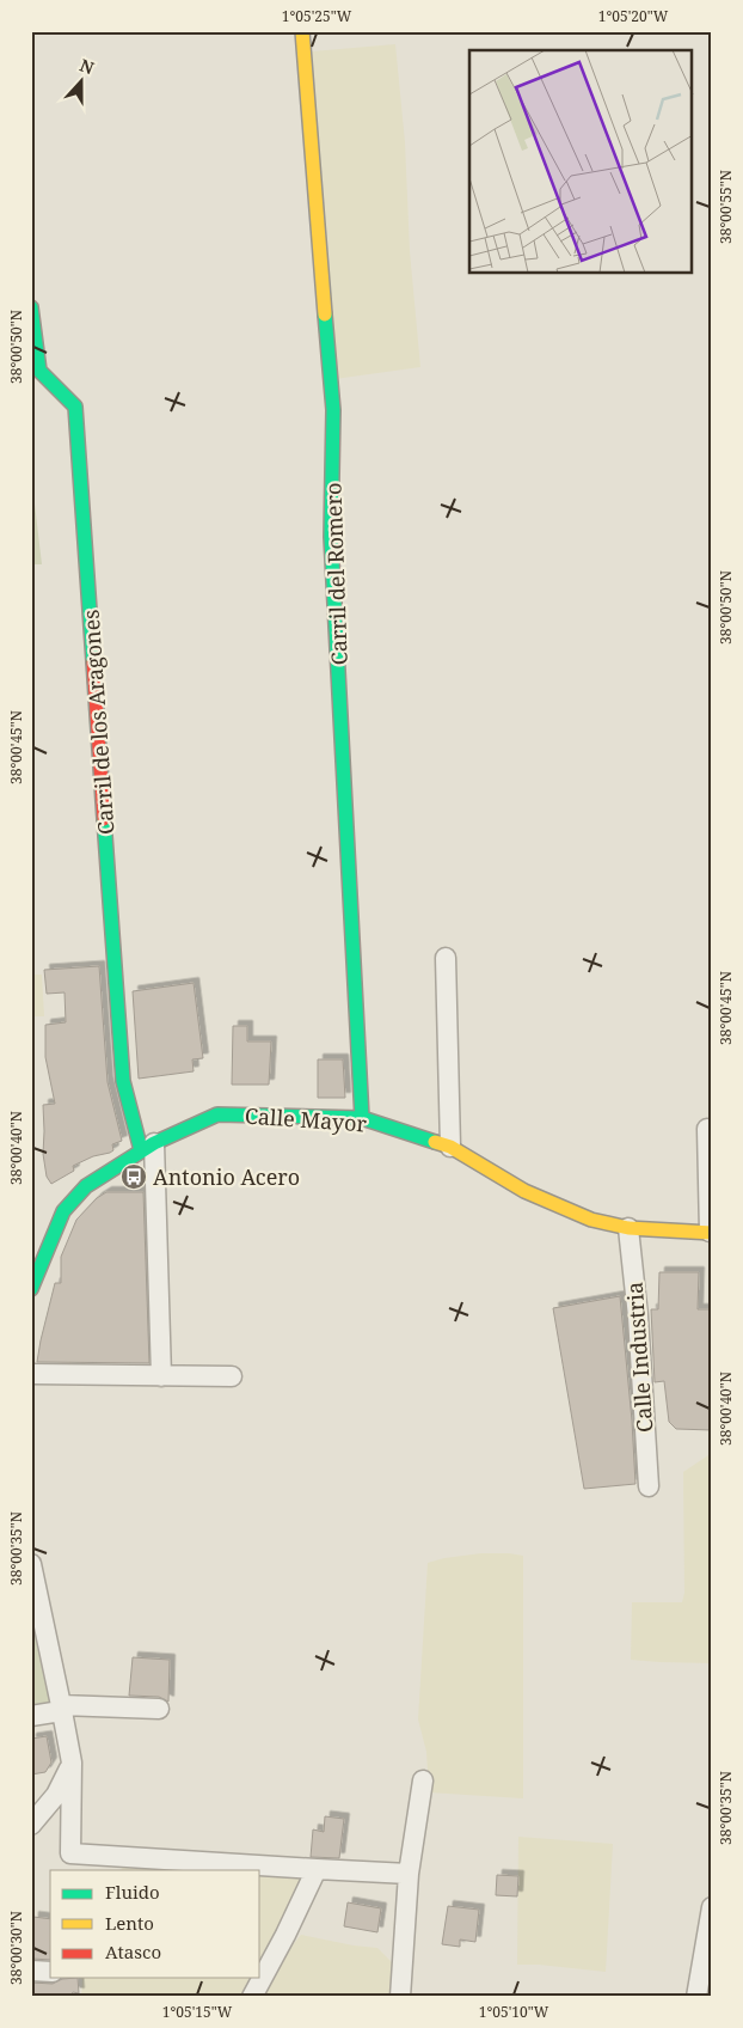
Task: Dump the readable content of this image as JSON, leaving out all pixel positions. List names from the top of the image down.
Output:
{
  "streets": {
    "street": [
      "Carril del Romero",
      "Carril de los Aragones",
      "Calle Mayor",
      "Calle Industria"
    ]
  },
  "crossings": [
    ["Carril del Romero", "Calle Mayor"],
    ["Carril de los Aragones", "Calle Mayor"],
    ["Calle Mayor", "Calle Industria"]
  ],
  "places": {
    "bus stop": ["Antonio Acero"]
  },
  "legend": ["Fluido", "Lento", "Atasco"],
  "north": "top",
  "coordinates": [
    "1°05'25\"W",
    "1°05'20\"W",
    "38°00'55\"N",
    "38°00'50\"N",
    "38°00'45\"N",
    "38°00'40\"N",
    "38°00'35\"N",
    "38°00'30\"N",
    "1°05'15\"W",
    "1°05'10\"W"
  ]
}
